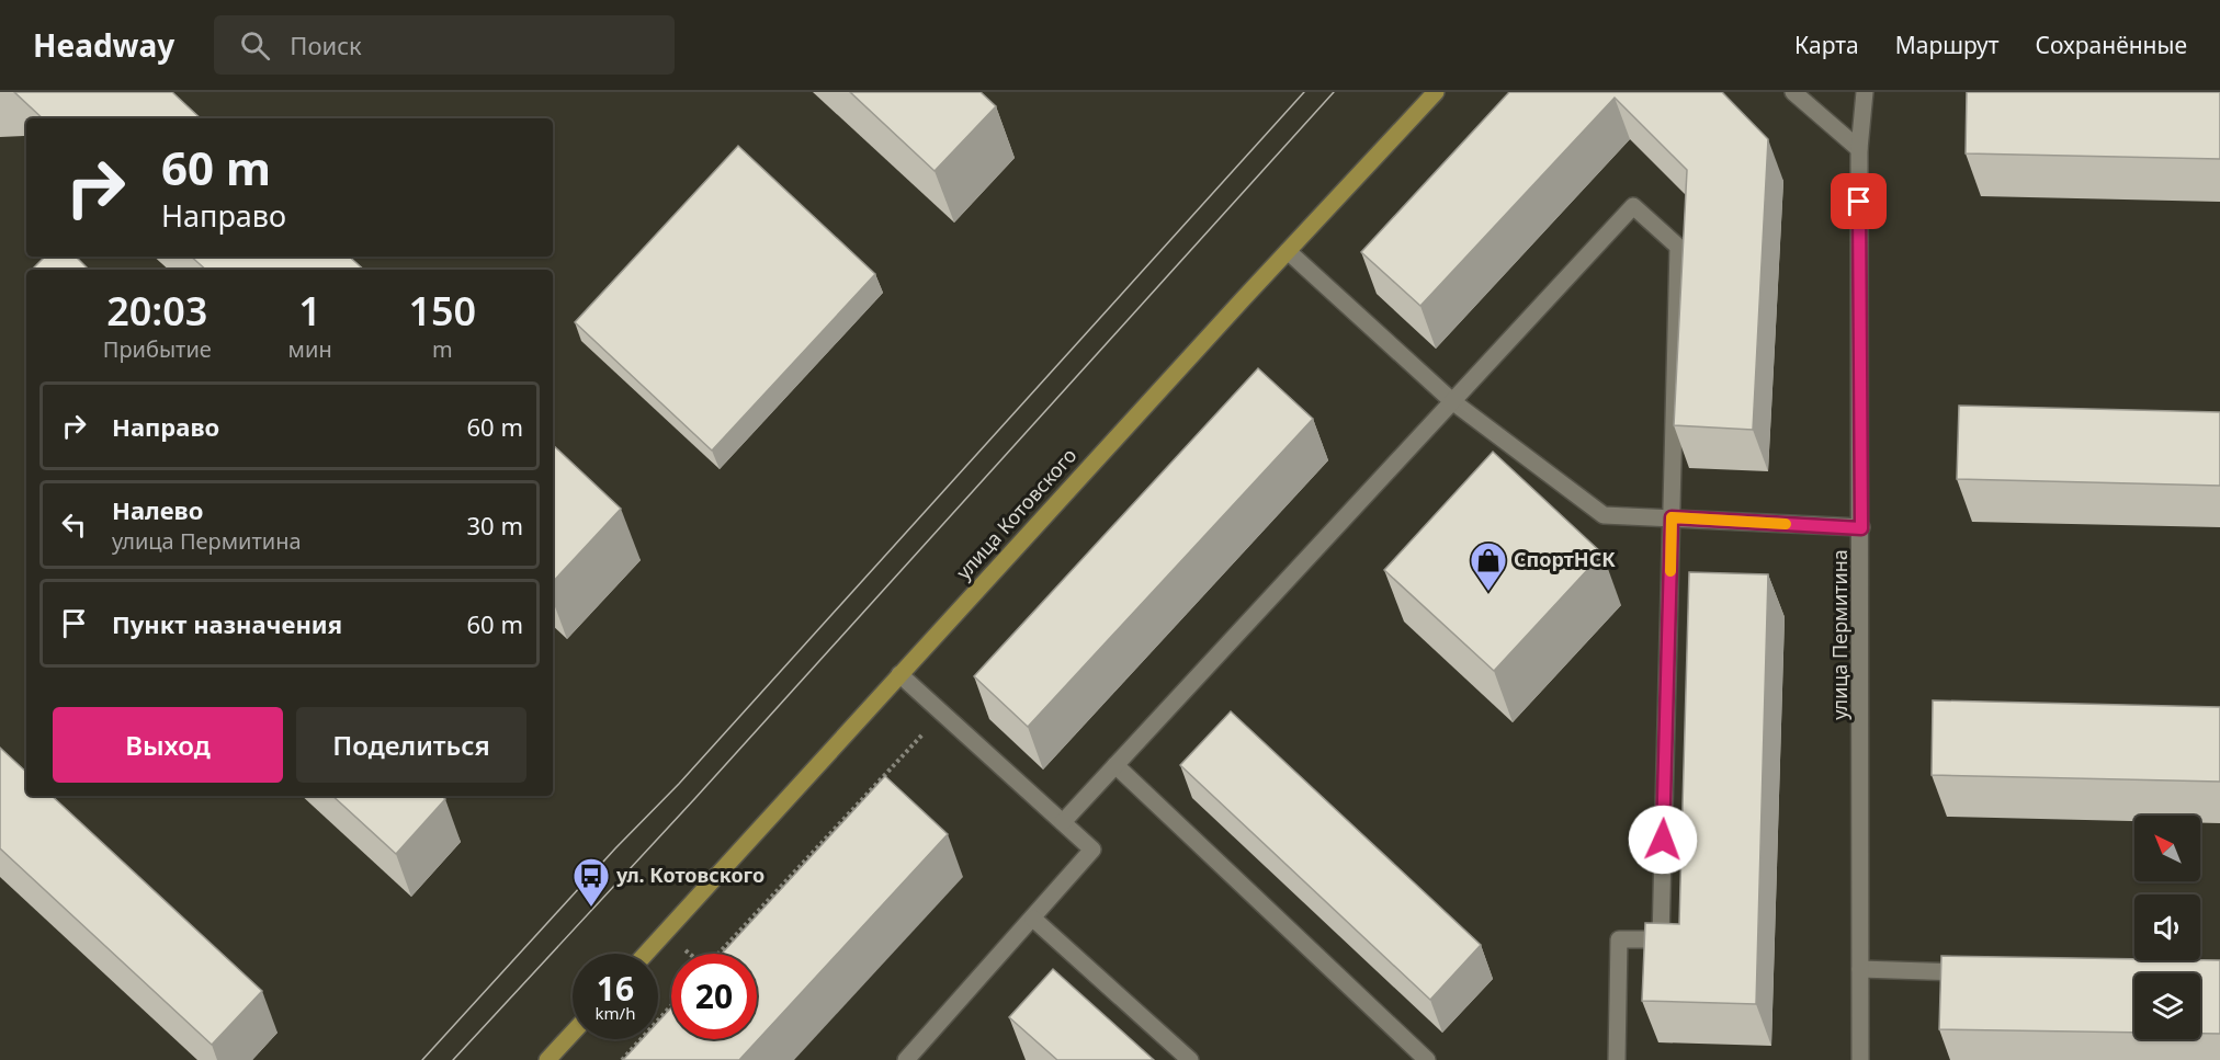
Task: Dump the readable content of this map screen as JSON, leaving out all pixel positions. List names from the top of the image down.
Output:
{
  "streets": {
    "main road": ["улица Котовского"],
    "street": ["улица Пермитина"]
  },
  "places": {
    "shop": ["СпортНСК"],
    "bus stop": ["ул. Котовского"]
  },
  "north": "top left",
  "page": {
    "header": "Headway",
    "search": "Поиск",
    "nav": ["Карта", "Маршрут", "Сохранённые"],
    "turn": ["60 m", "Направо"],
    "eta": [
      "20:03",
      "Прибытие",
      "1",
      "мин",
      "150",
      "m"
    ],
    "list": [
      {
        "name": "Направо",
        "value": "60 m"
      },
      {
        "name": "Налево",
        "note": "улица Пермитина",
        "value": "30 m"
      },
      {
        "name": "Пункт назначения",
        "value": "60 m"
      }
    ],
    "buttons": ["Выход", "Поделиться"],
    "speed": "16 km/h",
    "limit": "20"
  }
}
